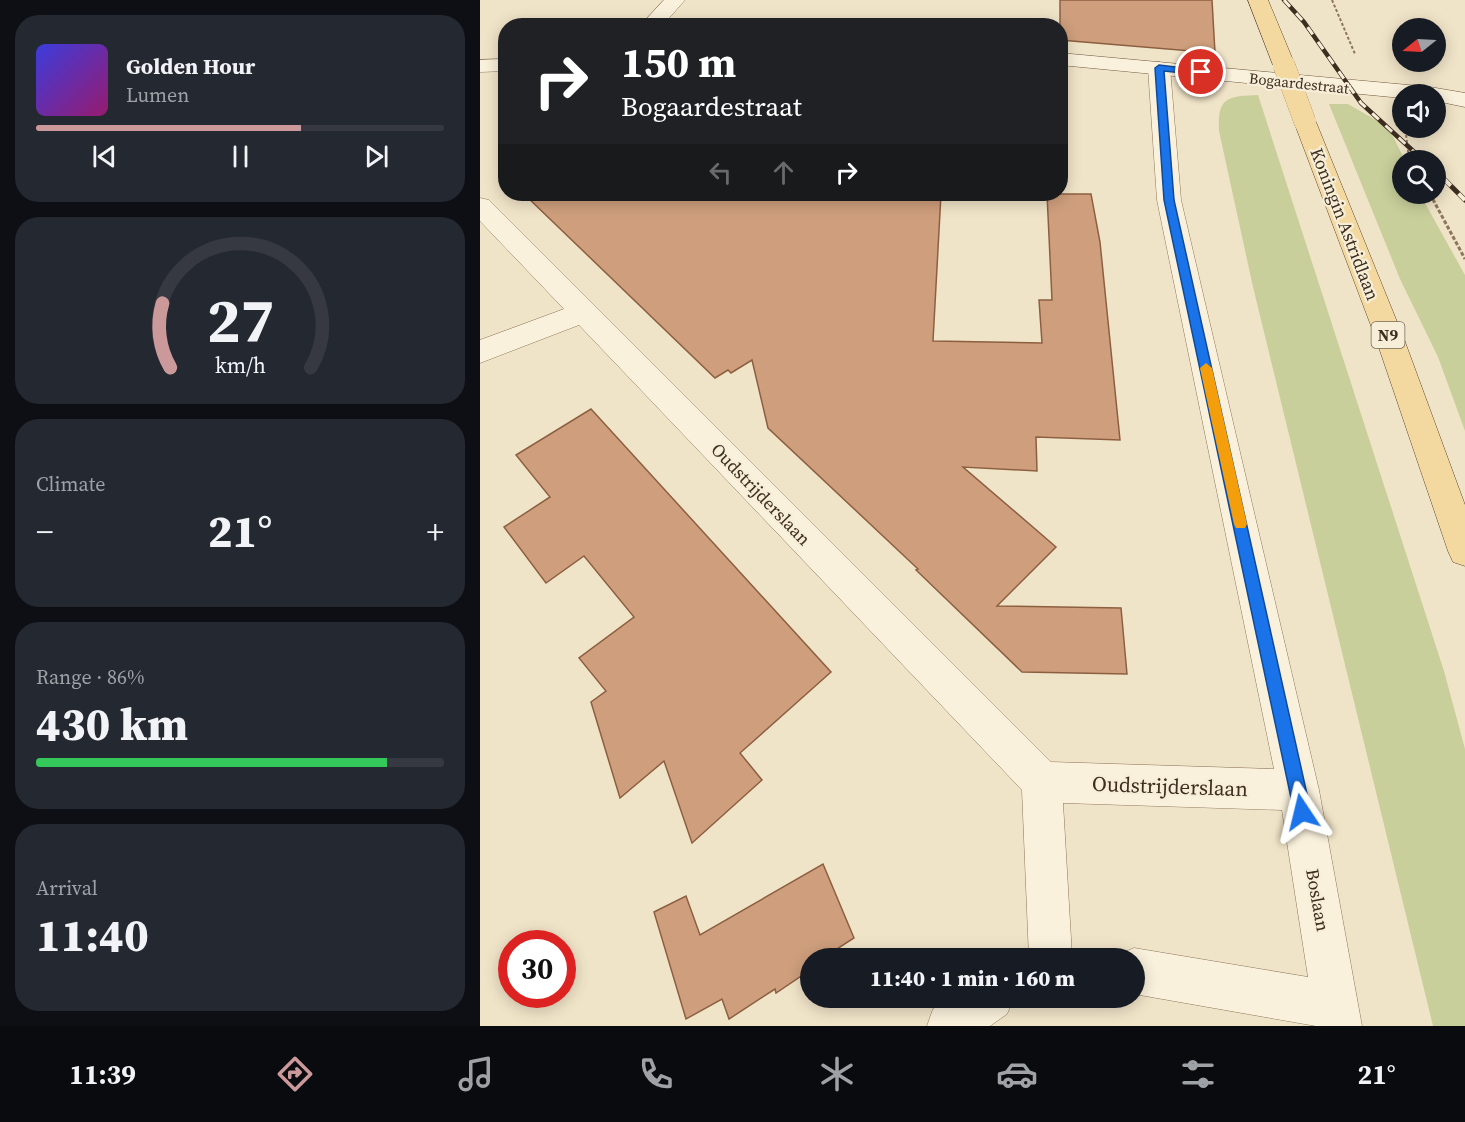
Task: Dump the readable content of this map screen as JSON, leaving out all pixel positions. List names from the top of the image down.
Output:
{
  "streets": {
    "main road": ["Koningin Astridlaan", "N9"],
    "street": ["Bogaardestraat", "Oudstrijderslaan", "Boslaan"]
  },
  "crossings": [
    ["Bogaardestraat", "Boslaan"],
    ["Oudstrijderslaan", "Boslaan"]
  ],
  "north": "left",
  "page": {
    "turn": ["150 m", "Bogaardestraat"],
    "song": ["Golden Hour", "Lumen"],
    "tile": [
      "Climate",
      ["Range · 86%", "430 km"],
      ["Arrival", "11:40"]
    ],
    "heat": ["−", "21°", "+"],
    "limit": "30",
    "trip": "11:40 · 1 min · 160 m",
    "tabs": ["11:39", "21°"],
    "gauge": ["27", "km/h"]
  }
}
